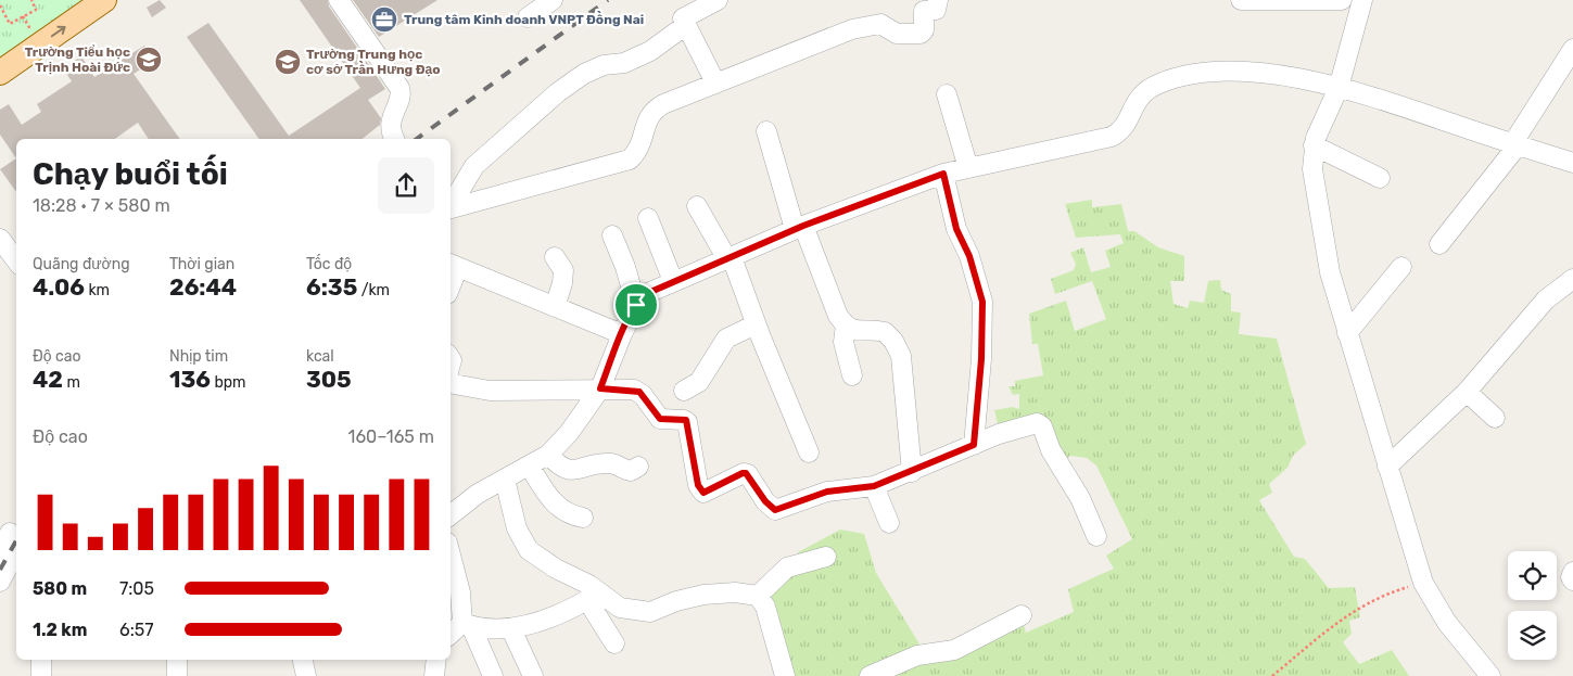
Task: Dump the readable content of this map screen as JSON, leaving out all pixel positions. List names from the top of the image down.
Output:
{
  "places": {
    "office": ["Trung tâm Kinh doanh VNPT Đồng Nai"],
    "school or university": ["Trường Tiểu học Trịnh Hoài Đức", "Trường Trung học cơ sở Trần Hưng Đạo"]
  },
  "page": {
    "heading": ["Chạy buổi tối", "18:28 · 7 × 580 m"],
    "stats": [
      ["Quãng đường", "4.06 km"],
      ["Thời gian", "26:44"],
      ["Tốc độ", "6:35 /km"],
      ["Độ cao", "42 m"],
      ["Nhịp tim", "136 bpm"],
      ["kcal", "305"]
    ],
    "chart": ["Độ cao", "160–165 m"],
    "list": [
      {
        "name": "580 m",
        "note": "7:05"
      },
      {
        "name": "1.2 km",
        "note": "6:57"
      }
    ]
  }
}
